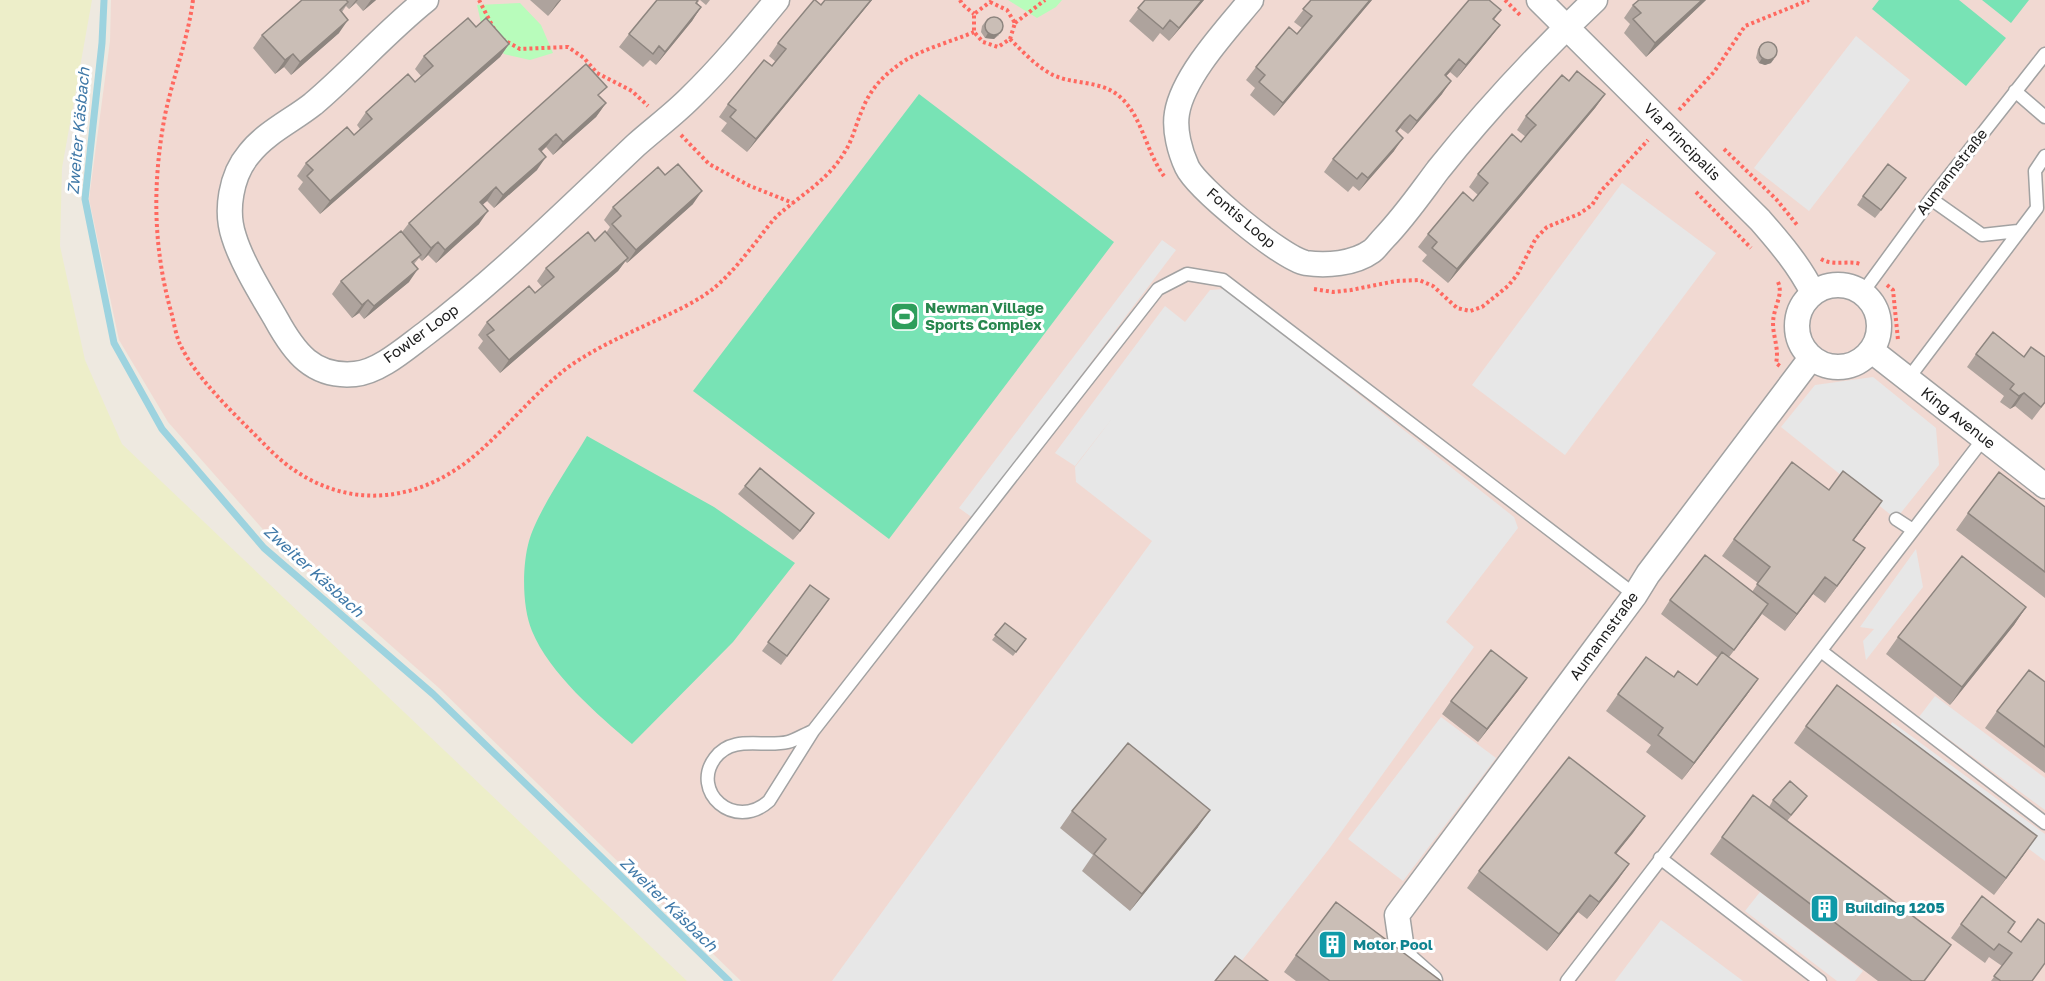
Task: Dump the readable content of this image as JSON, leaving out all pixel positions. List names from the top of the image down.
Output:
{
  "streets": {
    "street": [
      "Via Principalis",
      "Aumannstraße",
      "Fontis Loop",
      "Fowler Loop",
      "King Avenue"
    ]
  },
  "crossings": [
    ["Via Principalis", "Aumannstraße"],
    ["Via Principalis", "Fontis Loop"],
    ["Via Principalis", "King Avenue"],
    ["Aumannstraße", "King Avenue"]
  ],
  "water": ["Zweiter Käsbach"],
  "places": {
    "sports": ["Newman Village Sports Complex"],
    "building": ["Building 1205", "Motor Pool"]
  }
}
